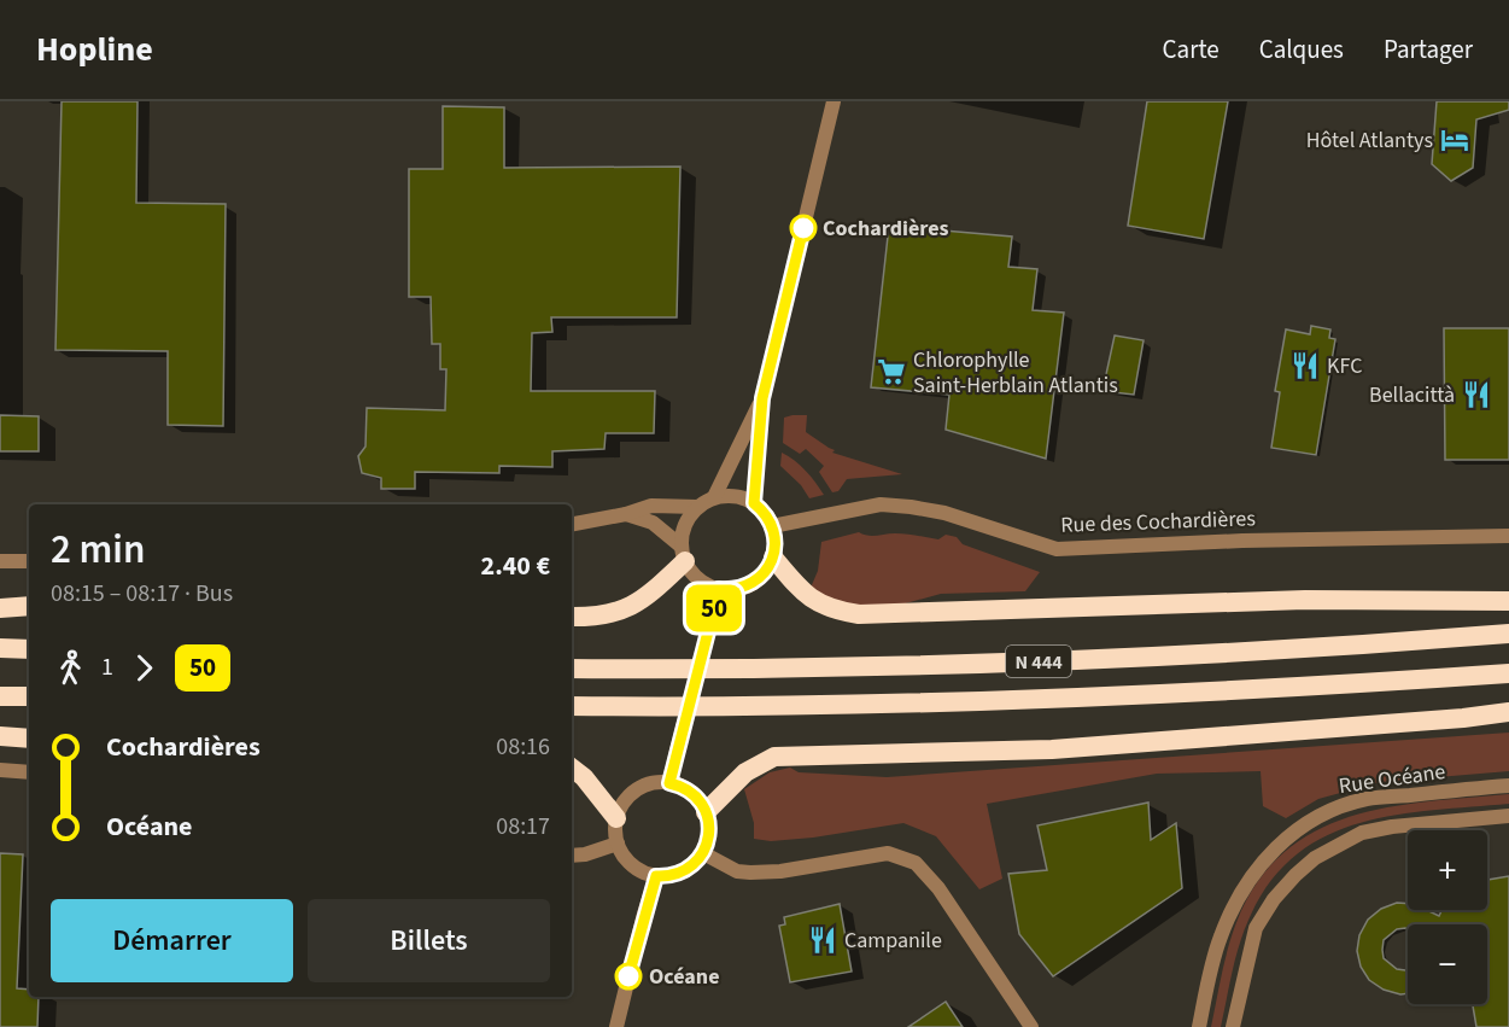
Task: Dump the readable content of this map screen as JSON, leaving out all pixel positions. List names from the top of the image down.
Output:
{
  "streets": {
    "highway": ["N 444"],
    "street": ["Rue des Cochardières", "Rue Océane"]
  },
  "places": {
    "hotel": ["Hôtel Atlantys"],
    "other": ["Cochardières", "Océane"],
    "restaurant": ["KFC", "Bellacittà", "Campanile"],
    "supermarket": ["Chlorophylle Saint-Herblain Atlantis"]
  },
  "lines": ["bus line 50"],
  "page": {
    "header": "Hopline",
    "nav": ["Carte", "Calques", "Partager"],
    "on_map": "50",
    "heading": ["2 min", "08:15 – 08:17 · Bus", "2.40 €"],
    "legs": ["1", "50"],
    "list": [
      {
        "name": "Cochardières",
        "value": "08:16"
      },
      {
        "name": "Océane",
        "value": "08:17"
      }
    ],
    "map_buttons": ["+", "−"],
    "buttons": ["Démarrer", "Billets"]
  }
}
